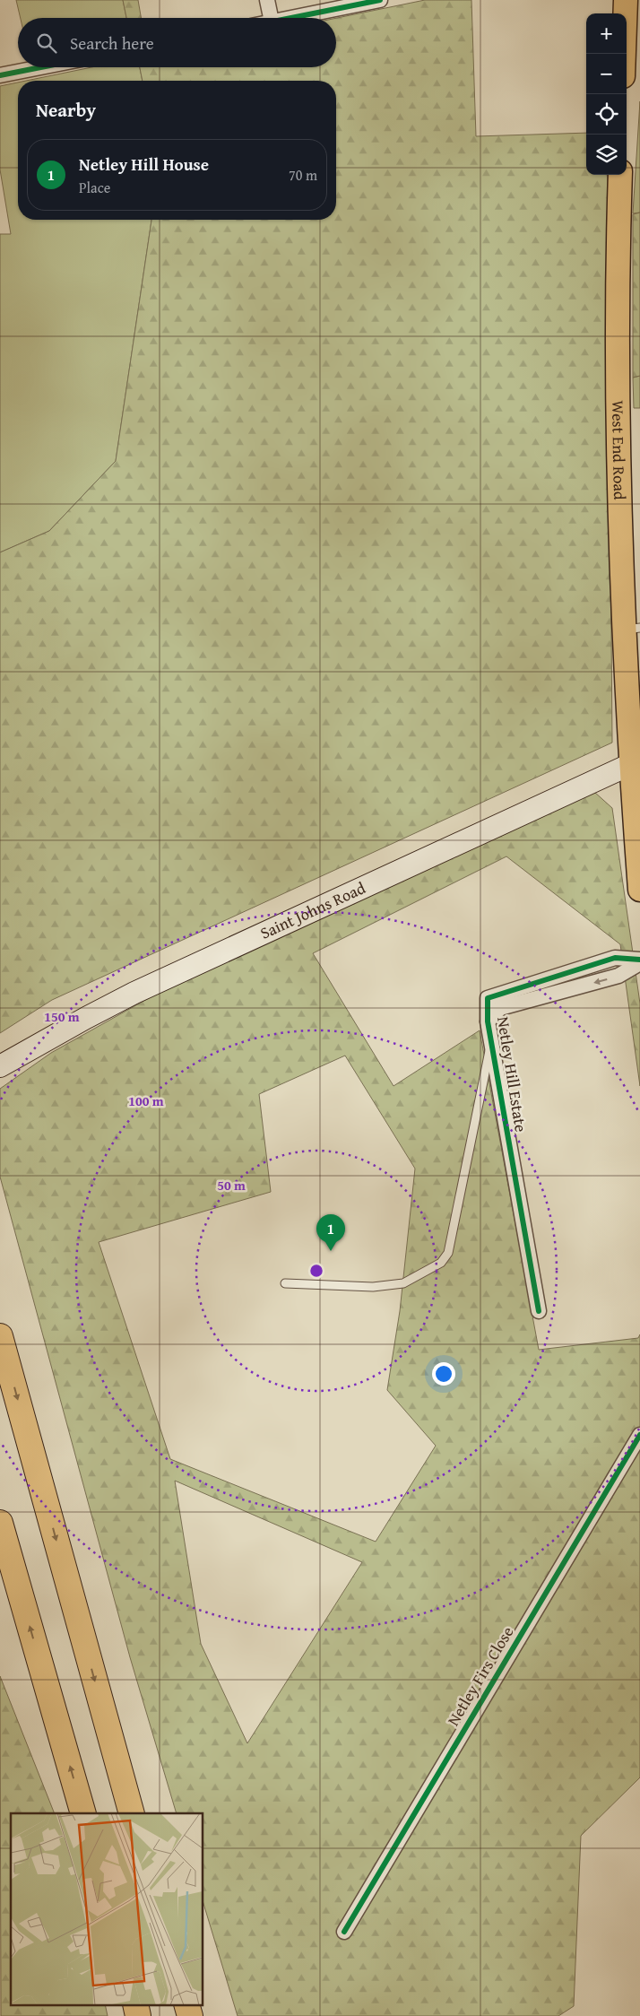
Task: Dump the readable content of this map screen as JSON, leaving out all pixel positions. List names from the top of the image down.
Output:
{
  "streets": {
    "main road": ["West End Road", "Saint Johns Road"],
    "street": ["Netley Hill Estate", "Netley Firs Close"]
  },
  "crossings": [
    ["West End Road", "Saint Johns Road"]
  ],
  "page": {
    "map_buttons": ["+", "−"],
    "search": "Search here",
    "heading": "Nearby",
    "list": [
      {
        "mark": "1",
        "name": "Netley Hill House",
        "note": "Place",
        "value": "70 m"
      }
    ],
    "pins": "1"
  },
  "rings": ["150 m", "100 m", "50 m"]
}
